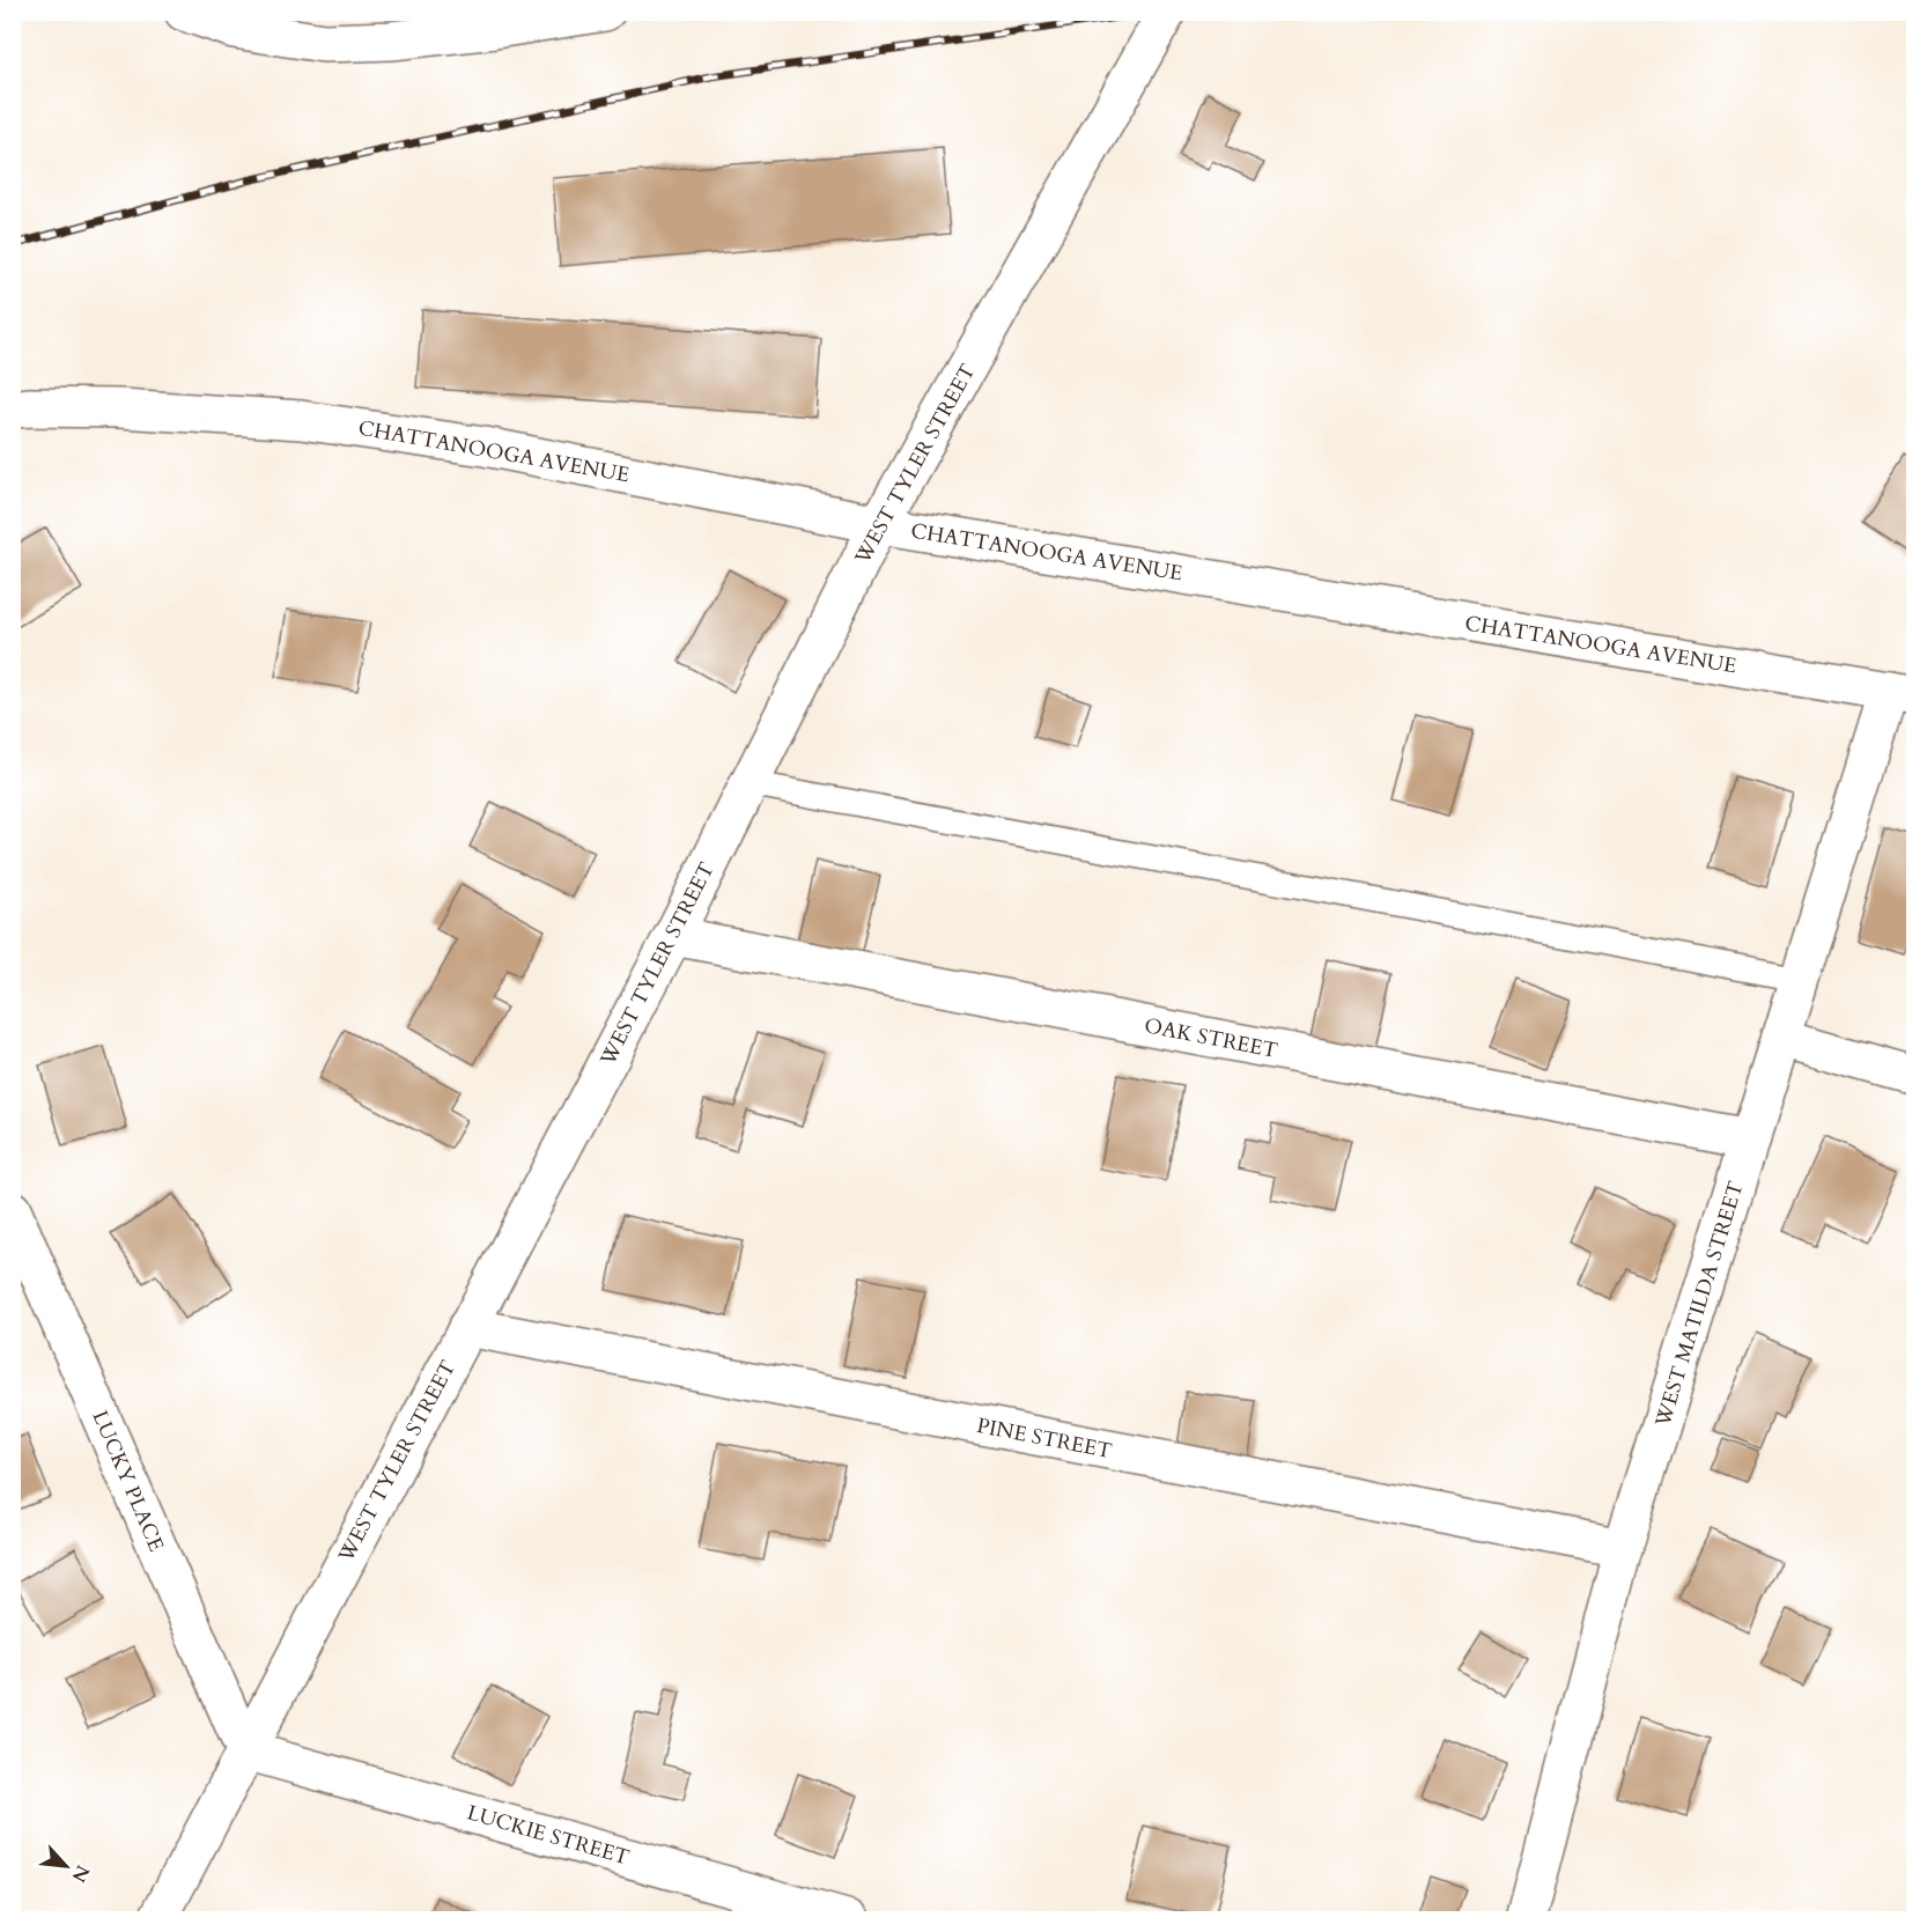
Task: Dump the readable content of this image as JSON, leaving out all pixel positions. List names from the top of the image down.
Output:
{
  "streets": {
    "street": [
      "CHATTANOOGA AVENUE",
      "WEST TYLER STREET",
      "OAK STREET",
      "WEST MATILDA STREET",
      "PINE STREET",
      "LUCKY PLACE",
      "LUCKIE STREET"
    ]
  },
  "crossings": [
    ["CHATTANOOGA AVENUE", "WEST TYLER STREET"],
    ["CHATTANOOGA AVENUE", "WEST MATILDA STREET"],
    ["WEST TYLER STREET", "OAK STREET"],
    ["WEST TYLER STREET", "PINE STREET"],
    ["WEST TYLER STREET", "LUCKY PLACE"],
    ["WEST TYLER STREET", "LUCKIE STREET"],
    ["OAK STREET", "WEST MATILDA STREET"],
    ["WEST MATILDA STREET", "PINE STREET"],
    ["LUCKY PLACE", "LUCKIE STREET"]
  ],
  "north": "bottom right"
}
